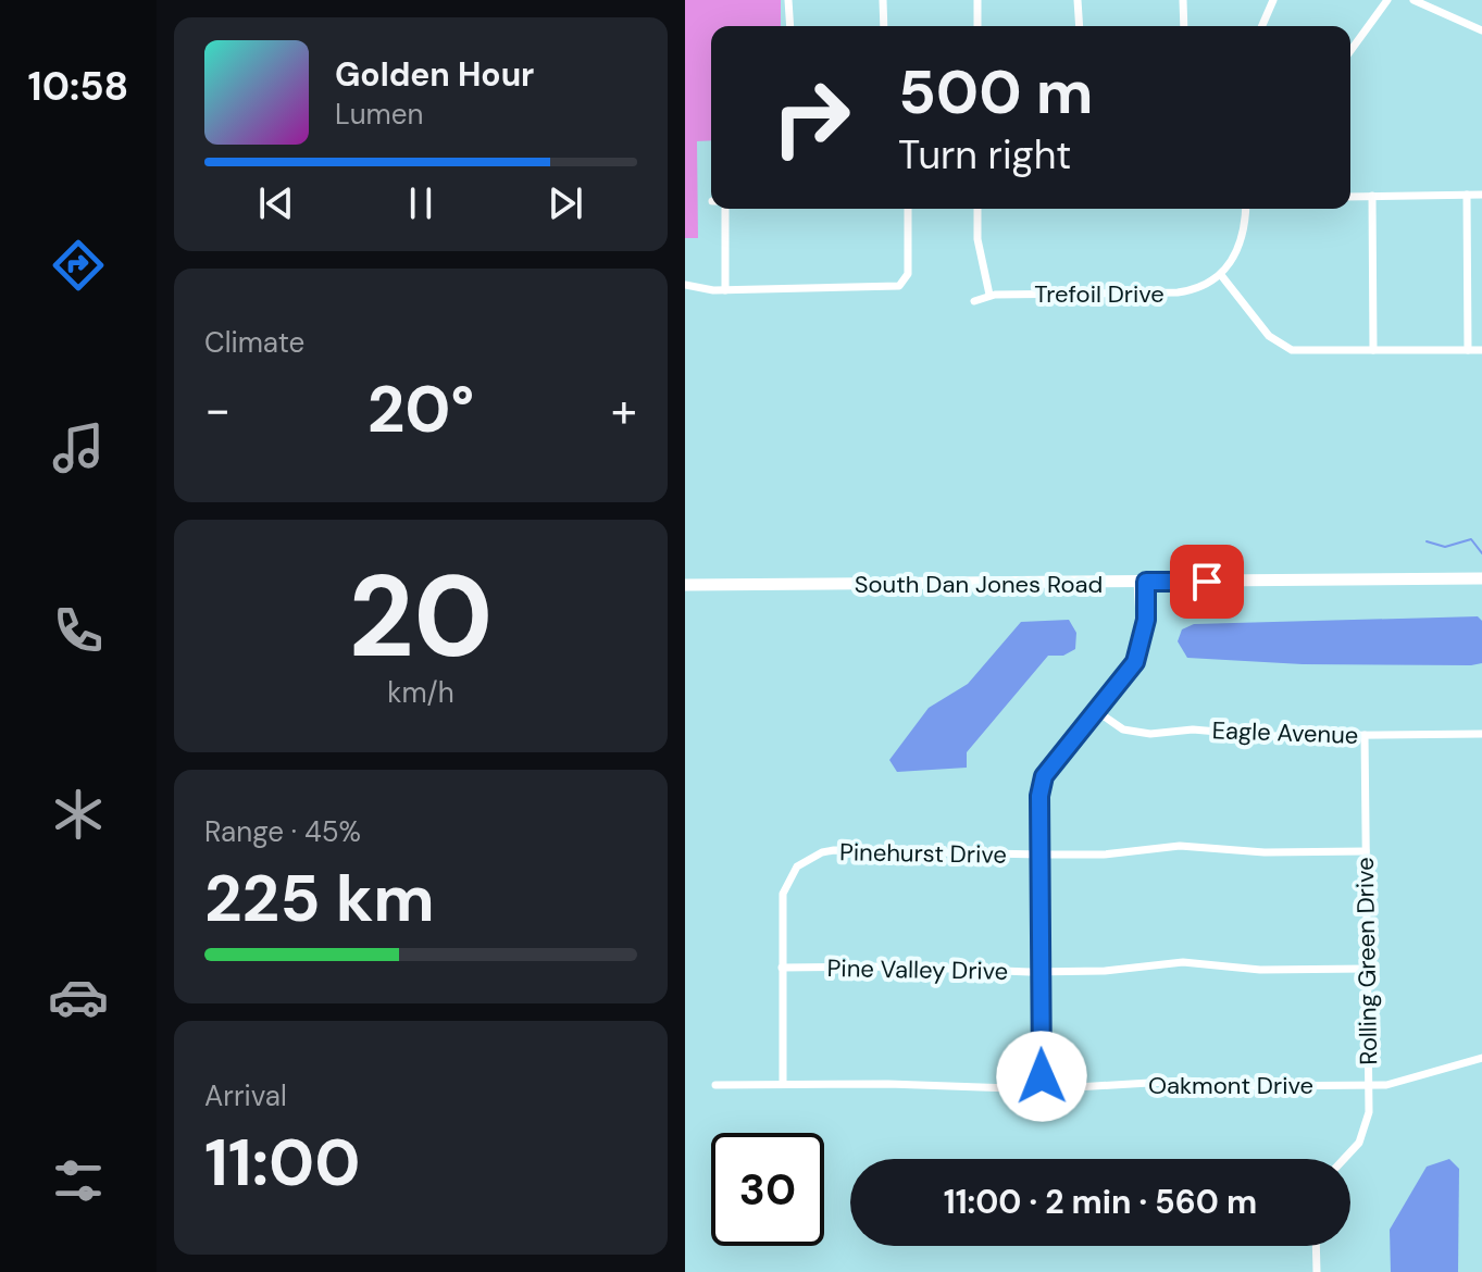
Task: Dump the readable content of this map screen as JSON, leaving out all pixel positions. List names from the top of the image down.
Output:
{
  "streets": {
    "main road": ["South Dan Jones Road"],
    "street": [
      "Trefoil Drive",
      "Eagle Avenue",
      "Pinehurst Drive",
      "Rolling Green Drive",
      "Pine Valley Drive",
      "Oakmont Drive"
    ]
  },
  "crossings": [
    ["Eagle Avenue", "Rolling Green Drive"],
    ["Pinehurst Drive", "Rolling Green Drive"],
    ["Pinehurst Drive", "Pine Valley Drive"],
    ["Rolling Green Drive", "Pine Valley Drive"],
    ["Rolling Green Drive", "Oakmont Drive"]
  ],
  "page": {
    "tabs": "10:58",
    "turn": ["500 m", "Turn right"],
    "song": ["Golden Hour", "Lumen"],
    "tile": [
      "Climate",
      ["20", "km/h"],
      ["Range · 45%", "225 km"],
      ["Arrival", "11:00"]
    ],
    "heat": ["−", "20°", "+"],
    "limit": "30",
    "trip": "11:00 · 2 min · 560 m"
  }
}
